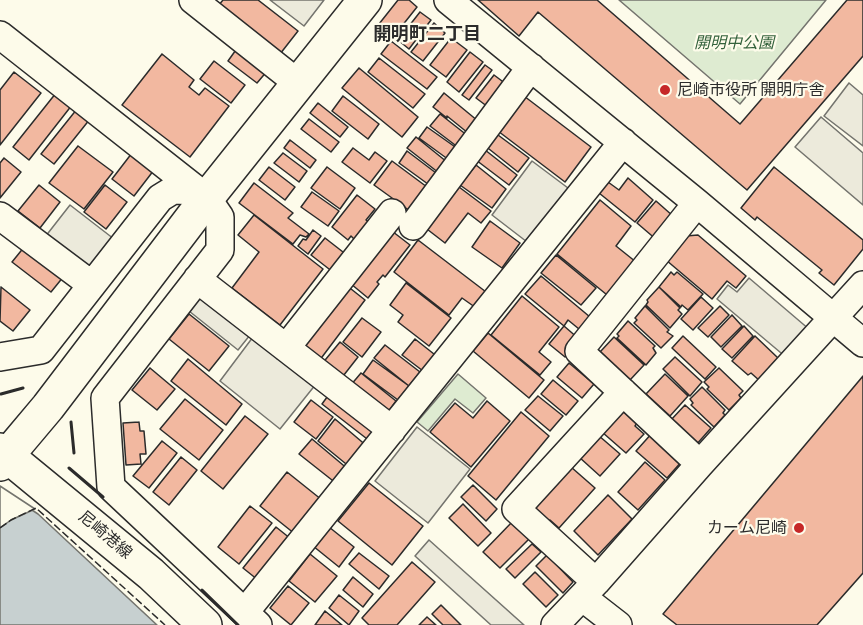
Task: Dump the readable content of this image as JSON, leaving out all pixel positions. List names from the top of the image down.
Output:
{
  "streets": {
    "street": ["尼崎港線"]
  },
  "districts": ["開明町二丁目"],
  "parks": ["開明中公園"],
  "places": ["尼崎市役所 開明庁舎", "カーム尼崎"]
}
